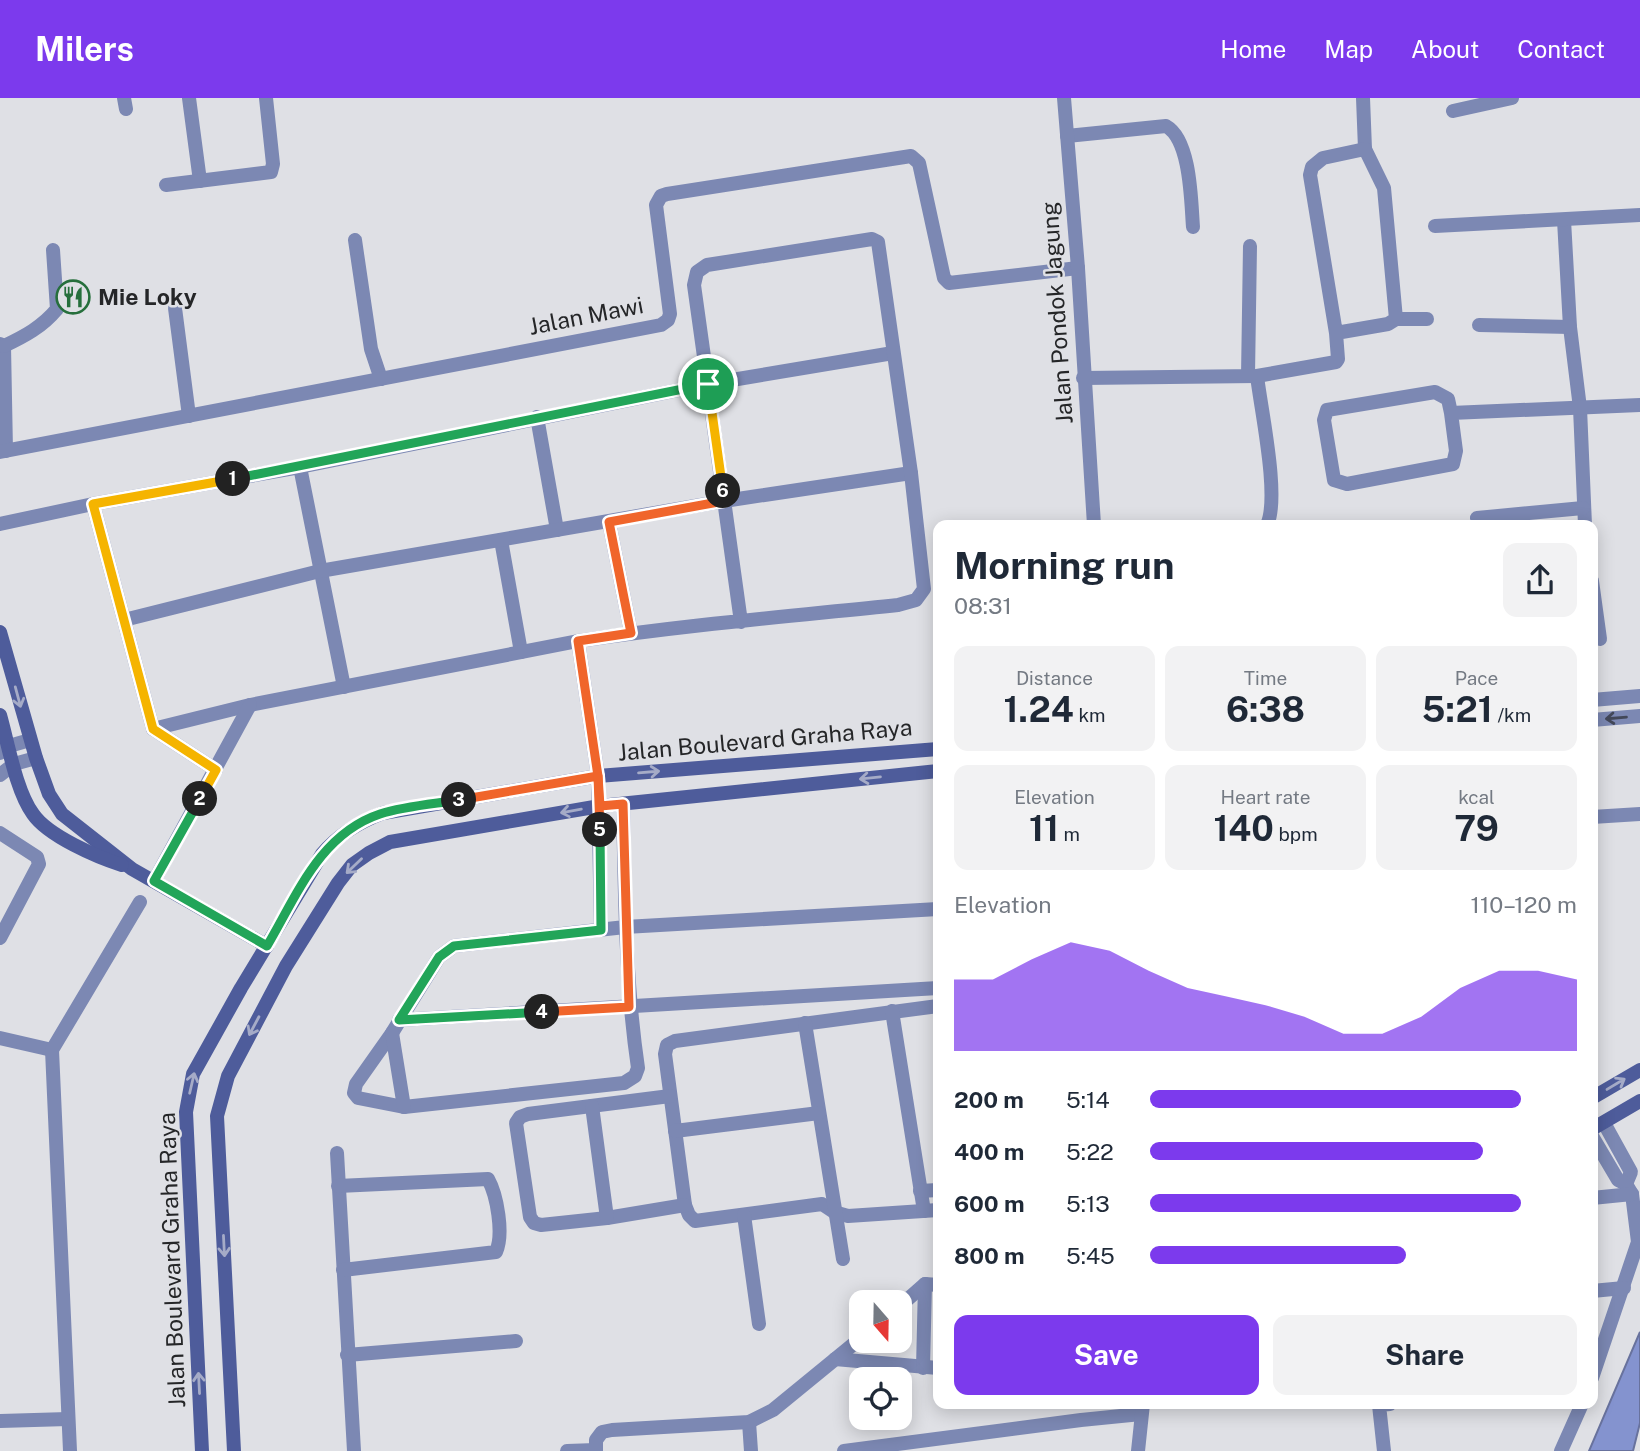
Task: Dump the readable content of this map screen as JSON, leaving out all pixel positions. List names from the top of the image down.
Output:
{
  "streets": {
    "main road": ["Jalan Boulevard Graha Raya"],
    "street": ["Jalan Pondok Jagung", "Jalan Mawi"]
  },
  "crossings": [
    ["Jalan Pondok Jagung", "Jalan Mawi"]
  ],
  "places": {
    "restaurant": ["Mie Loky"]
  },
  "north": "bottom",
  "page": {
    "header": "Milers",
    "nav": [
      "Home",
      "Map",
      "About",
      "Contact"
    ],
    "pins": [
      "1",
      "6",
      "2",
      "3",
      "5",
      "4"
    ],
    "heading": ["Morning run", "08:31"],
    "stats": [
      ["Distance", "1.24 km"],
      ["Time", "6:38"],
      ["Pace", "5:21 /km"],
      ["Elevation", "11 m"],
      ["Heart rate", "140 bpm"],
      ["kcal", "79"]
    ],
    "chart": ["Elevation", "110–120 m"],
    "list": [
      {
        "name": "200 m",
        "note": "5:14"
      },
      {
        "name": "400 m",
        "note": "5:22"
      },
      {
        "name": "600 m",
        "note": "5:13"
      },
      {
        "name": "800 m",
        "note": "5:45"
      }
    ],
    "buttons": ["Save", "Share"]
  }
}
